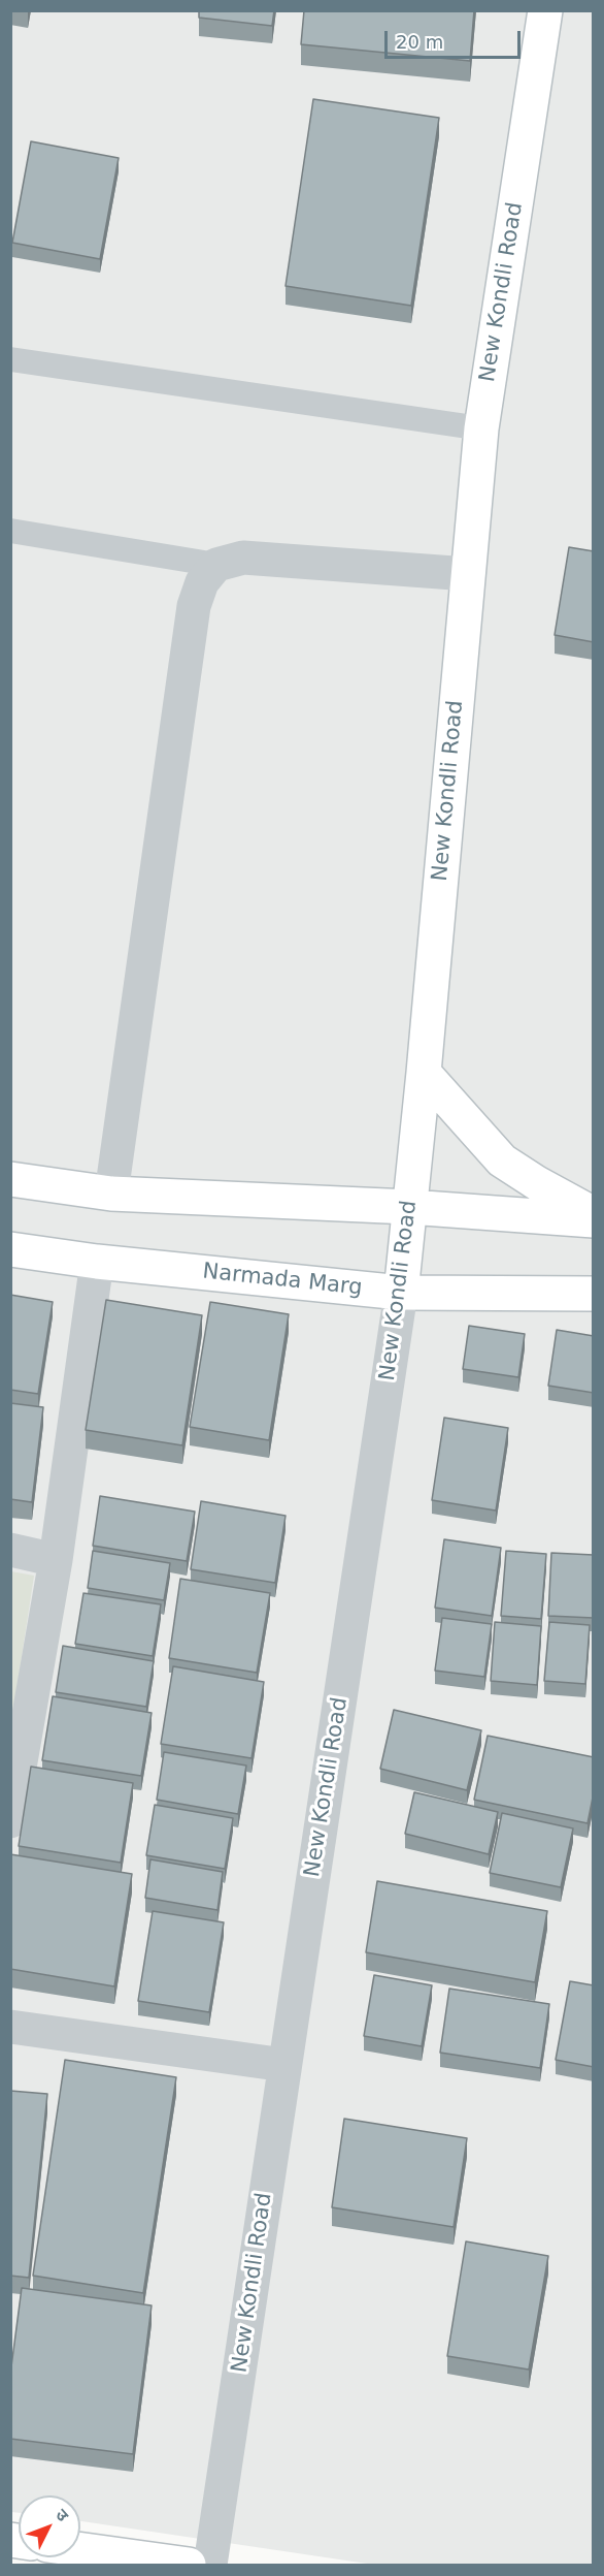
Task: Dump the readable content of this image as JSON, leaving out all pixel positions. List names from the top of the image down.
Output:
{
  "streets": {
    "street": ["New Kondli Road", "Narmada Marg"]
  },
  "crossings": [
    ["New Kondli Road", "Narmada Marg"]
  ],
  "scale_bar": "20 m",
  "north": "top right"
}
